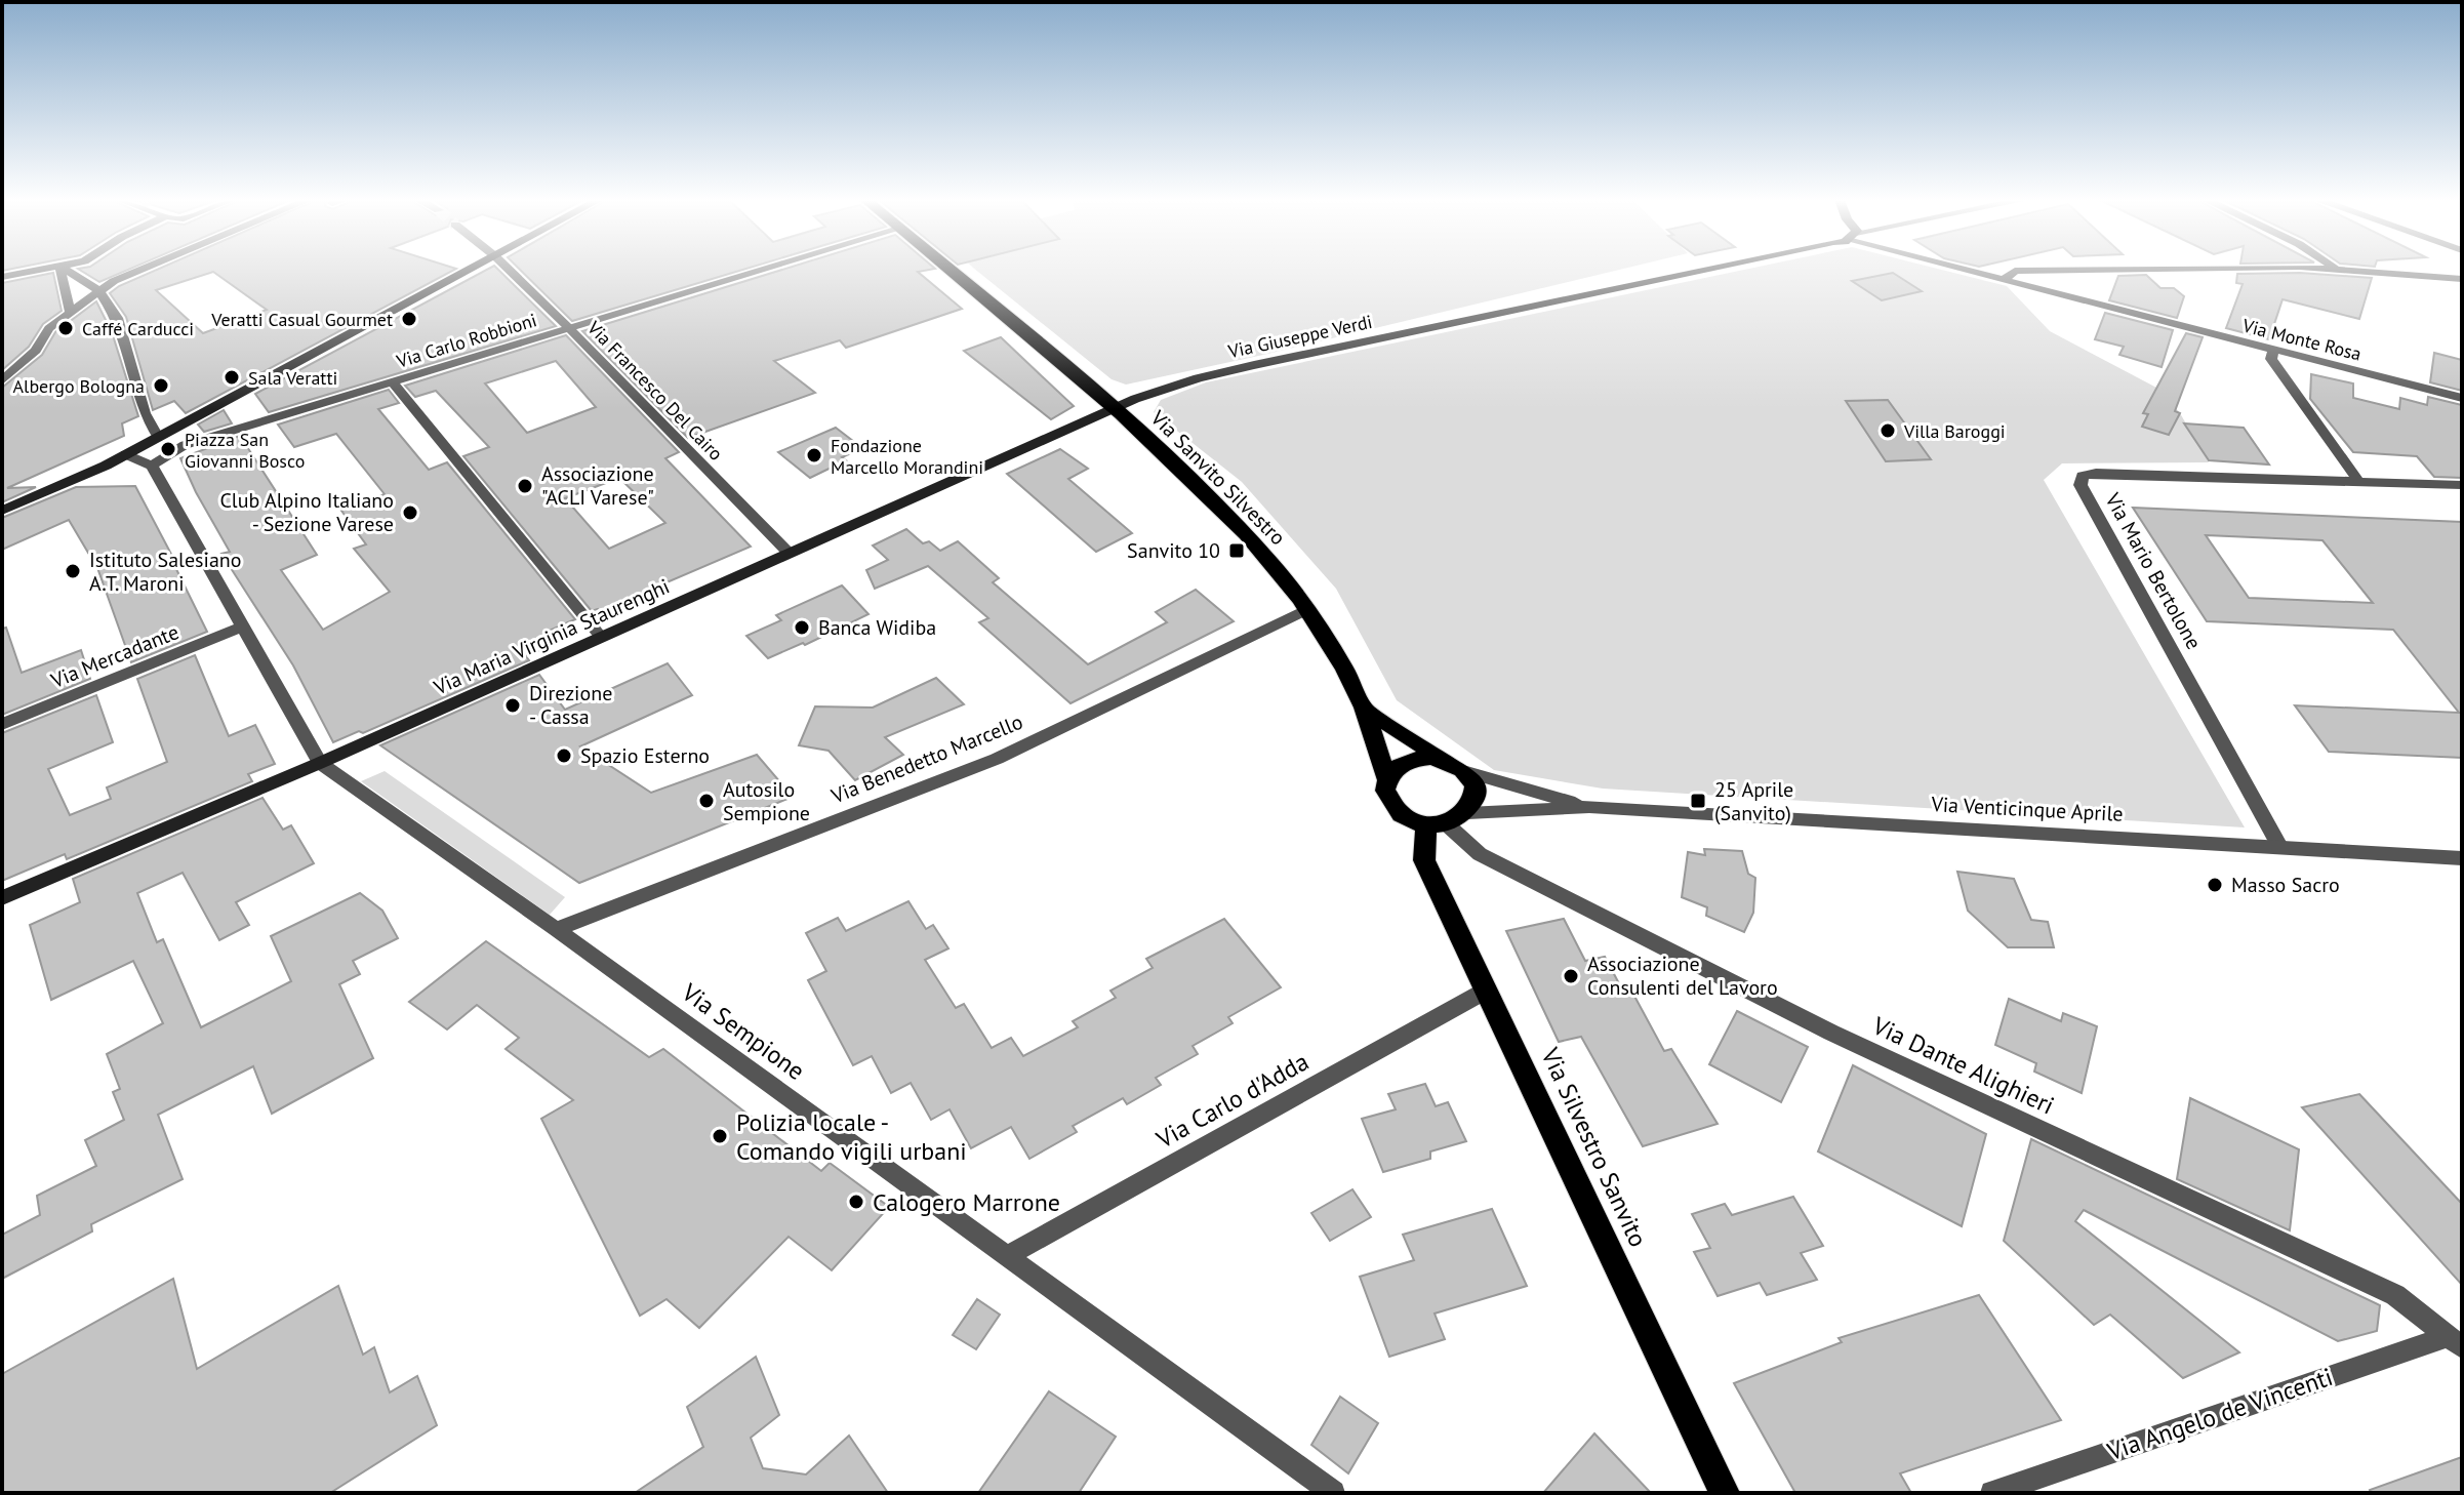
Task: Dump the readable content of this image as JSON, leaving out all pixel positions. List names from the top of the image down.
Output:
{
  "streets": {
    "main road": [
      "Via Giuseppe Verdi",
      "Via Sanvito Silvestro",
      "Via Maria Virginia Staurenghi",
      "Via Silvestro Sanvito"
    ],
    "street": [
      "Via Monte Rosa",
      "Via Carlo Robbioni",
      "Via Francesco Del Cairo",
      "Via Mario Bertolone",
      "Via Mercadante",
      "Via Benedetto Marcello",
      "Via Venticinque Aprile",
      "Via Sempione",
      "Via Dante Alighieri",
      "Via Carlo d'Adda",
      "Via Angelo de Vincenti"
    ]
  },
  "crossings": [
    ["Via Giuseppe Verdi", "Via Sanvito Silvestro"],
    ["Via Giuseppe Verdi", "Via Maria Virginia Staurenghi"],
    ["Via Carlo Robbioni", "Via Francesco Del Cairo"],
    ["Via Francesco Del Cairo", "Via Maria Virginia Staurenghi"],
    ["Via Sanvito Silvestro", "Via Maria Virginia Staurenghi"],
    ["Via Sanvito Silvestro", "Via Benedetto Marcello"],
    ["Via Sanvito Silvestro", "Via Venticinque Aprile"],
    ["Via Sanvito Silvestro", "Via Dante Alighieri"],
    ["Via Sanvito Silvestro", "Via Silvestro Sanvito"],
    ["Via Mario Bertolone", "Via Venticinque Aprile"],
    ["Via Maria Virginia Staurenghi", "Via Sempione"],
    ["Via Benedetto Marcello", "Via Sempione"],
    ["Via Venticinque Aprile", "Via Dante Alighieri"],
    ["Via Venticinque Aprile", "Via Silvestro Sanvito"],
    ["Via Sempione", "Via Carlo d'Adda"],
    ["Via Dante Alighieri", "Via Silvestro Sanvito"],
    ["Via Dante Alighieri", "Via Angelo de Vincenti"],
    ["Via Carlo d'Adda", "Via Silvestro Sanvito"]
  ],
  "places": {
    "other": [
      "Veratti Casual Gourmet",
      "Caffé Carducci",
      "Sala Veratti",
      "Albergo Bologna",
      "Villa Baroggi",
      "Piazza San Giovanni Bosco",
      "Fondazione Marcello Morandini",
      "Associazione \"ACLI Varese\"",
      "Club Alpino Italiano - Sezione Varese",
      "Istituto Salesiano A.T. Maroni",
      "Banca Widiba",
      "Direzione - Cassa",
      "Spazio Esterno",
      "Autosilo Sempione",
      "Masso Sacro",
      "Associazione Consulenti del Lavoro",
      "Polizia locale - Comando vigili urbani",
      "Calogero Marrone"
    ],
    "transit": ["Sanvito 10", "25 Aprile (Sanvito)"]
  }
}
